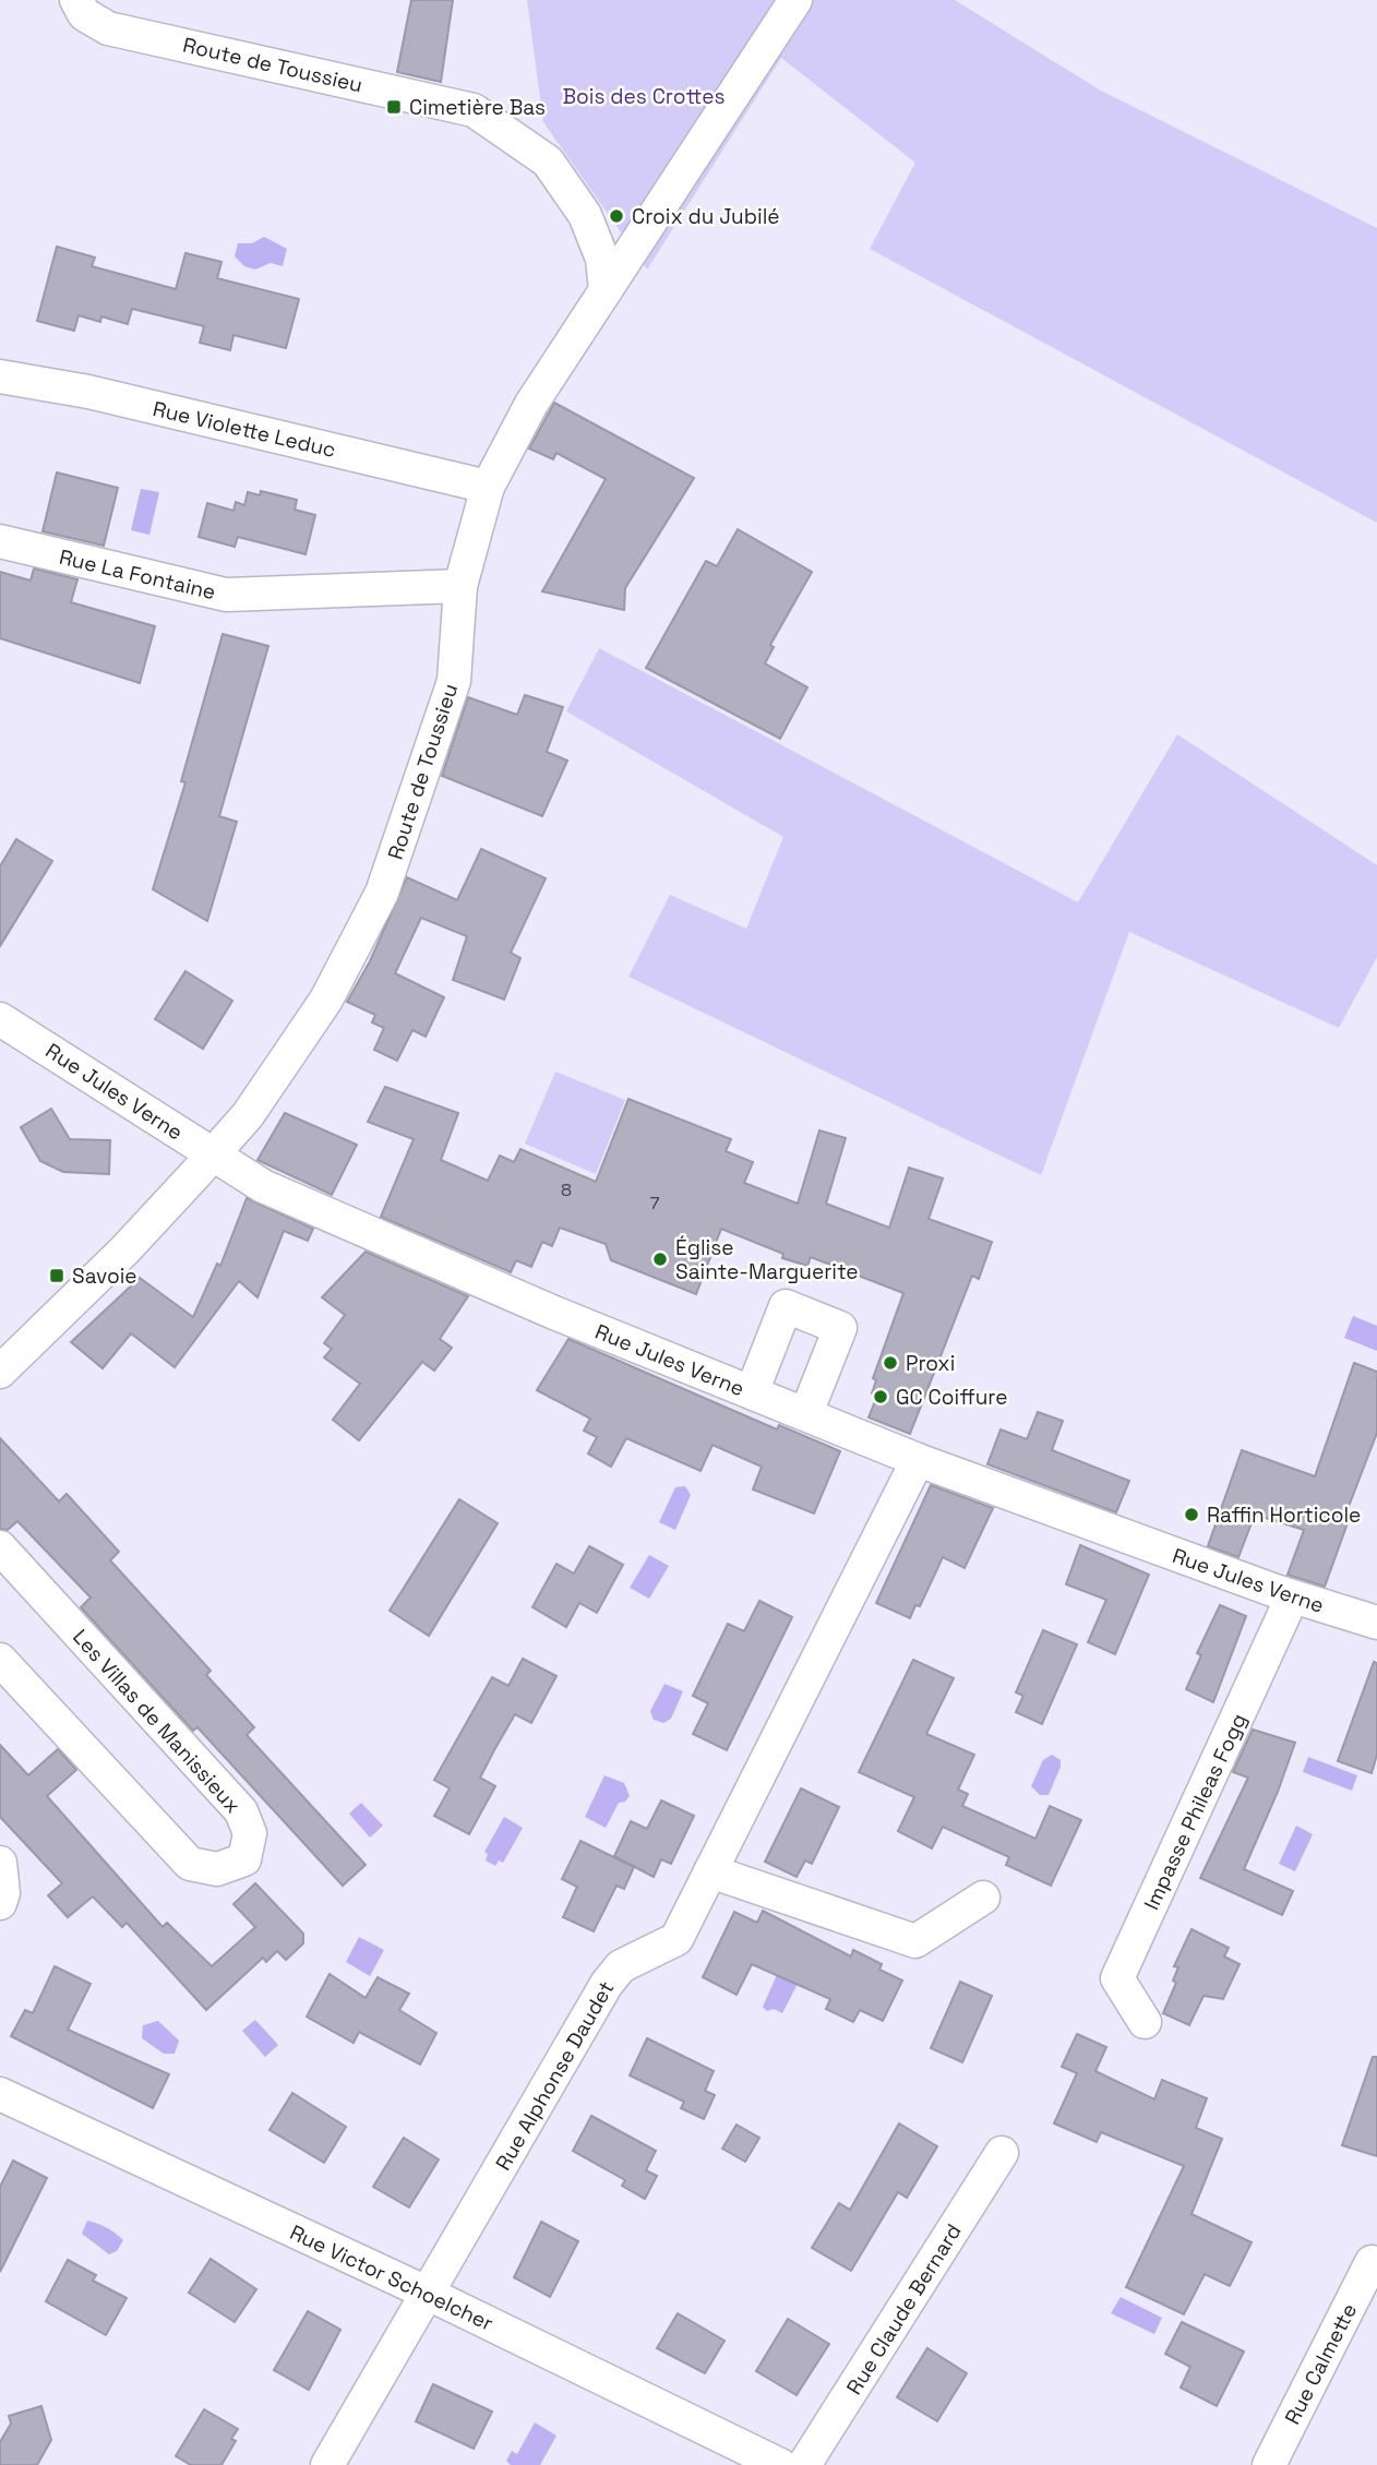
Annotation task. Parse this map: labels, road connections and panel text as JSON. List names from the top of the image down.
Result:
{
  "streets": {
    "street": [
      "Route de Toussieu",
      "Rue Violette Leduc",
      "Rue La Fontaine",
      "Rue Jules Verne",
      "Les Villas de Manissieux",
      "Impasse Phileas Fogg",
      "Rue Alphonse Daudet",
      "Rue Victor Schoelcher",
      "Rue Claude Bernard",
      "Rue Calmette"
    ]
  },
  "crossings": [
    ["Route de Toussieu", "Rue Violette Leduc"],
    ["Route de Toussieu", "Rue La Fontaine"],
    ["Route de Toussieu", "Rue Jules Verne"],
    ["Rue Jules Verne", "Impasse Phileas Fogg"],
    ["Rue Jules Verne", "Rue Alphonse Daudet"],
    ["Rue Alphonse Daudet", "Rue Victor Schoelcher"]
  ],
  "parks": ["Bois des Crottes"],
  "places": {
    "transit": ["Cimetière Bas", "Savoie"],
    "other": [
      "Croix du Jubilé",
      "Église Sainte-Marguerite",
      "Proxi",
      "GC Coiffure",
      "Raffin Horticole"
    ]
  },
  "house_numbers": ["8", "7"]
}
